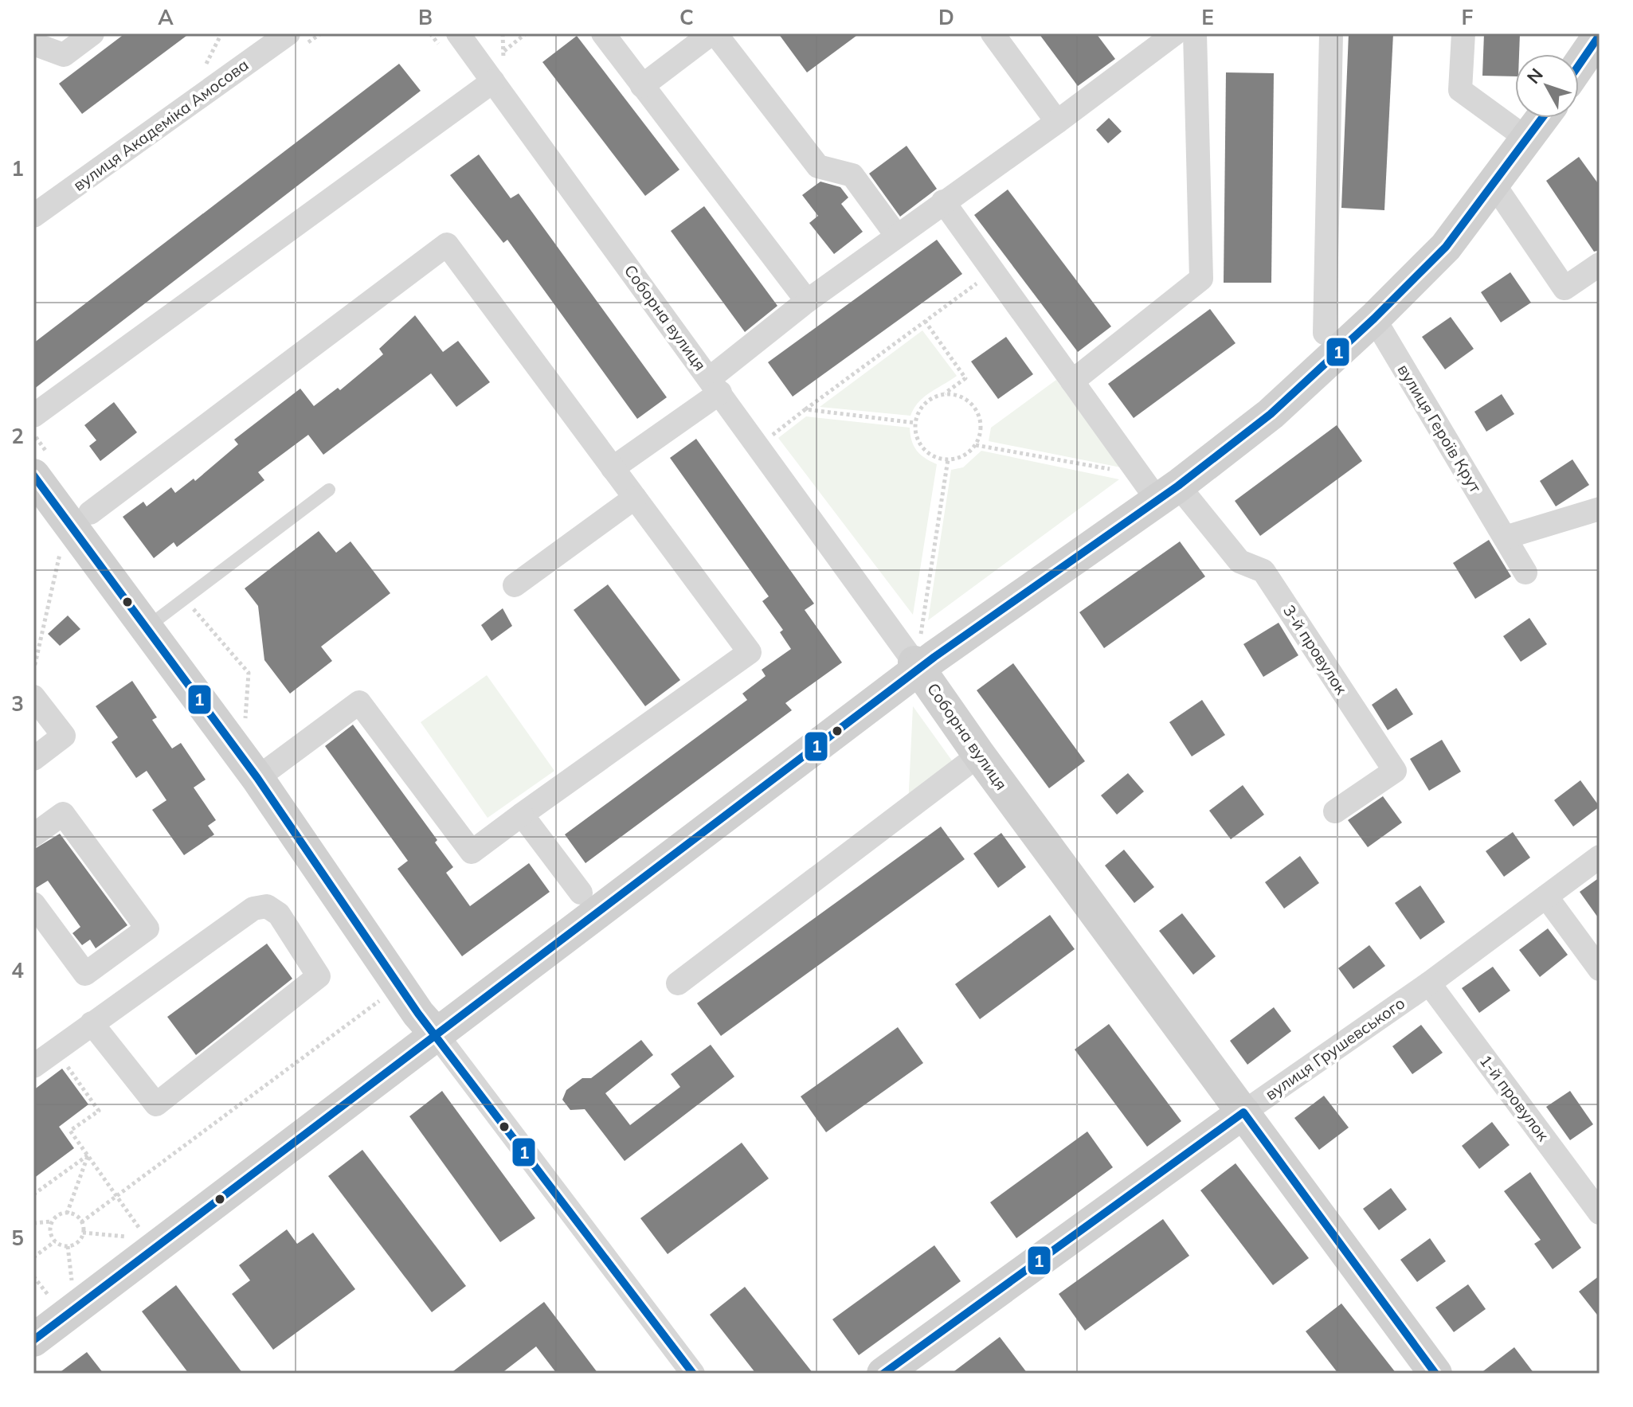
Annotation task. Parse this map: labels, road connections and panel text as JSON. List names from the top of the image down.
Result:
{
  "streets": {
    "street": [
      "вулиця Академіка Амосова",
      "Соборна вулиця",
      "вулиця Героїв Крут",
      "3-й провулок",
      "вулиця Грушевського",
      "1-й провулок"
    ]
  },
  "crossings": [
    ["Соборна вулиця", "вулиця Грушевського"],
    ["вулиця Грушевського", "1-й провулок"]
  ],
  "lines": ["transit line 1"],
  "north": "top left",
  "grid": {
    "columns": [
      "A",
      "B",
      "C",
      "D",
      "E",
      "F"
    ],
    "rows": [
      "1",
      "2",
      "3",
      "4",
      "5"
    ]
  }
}
